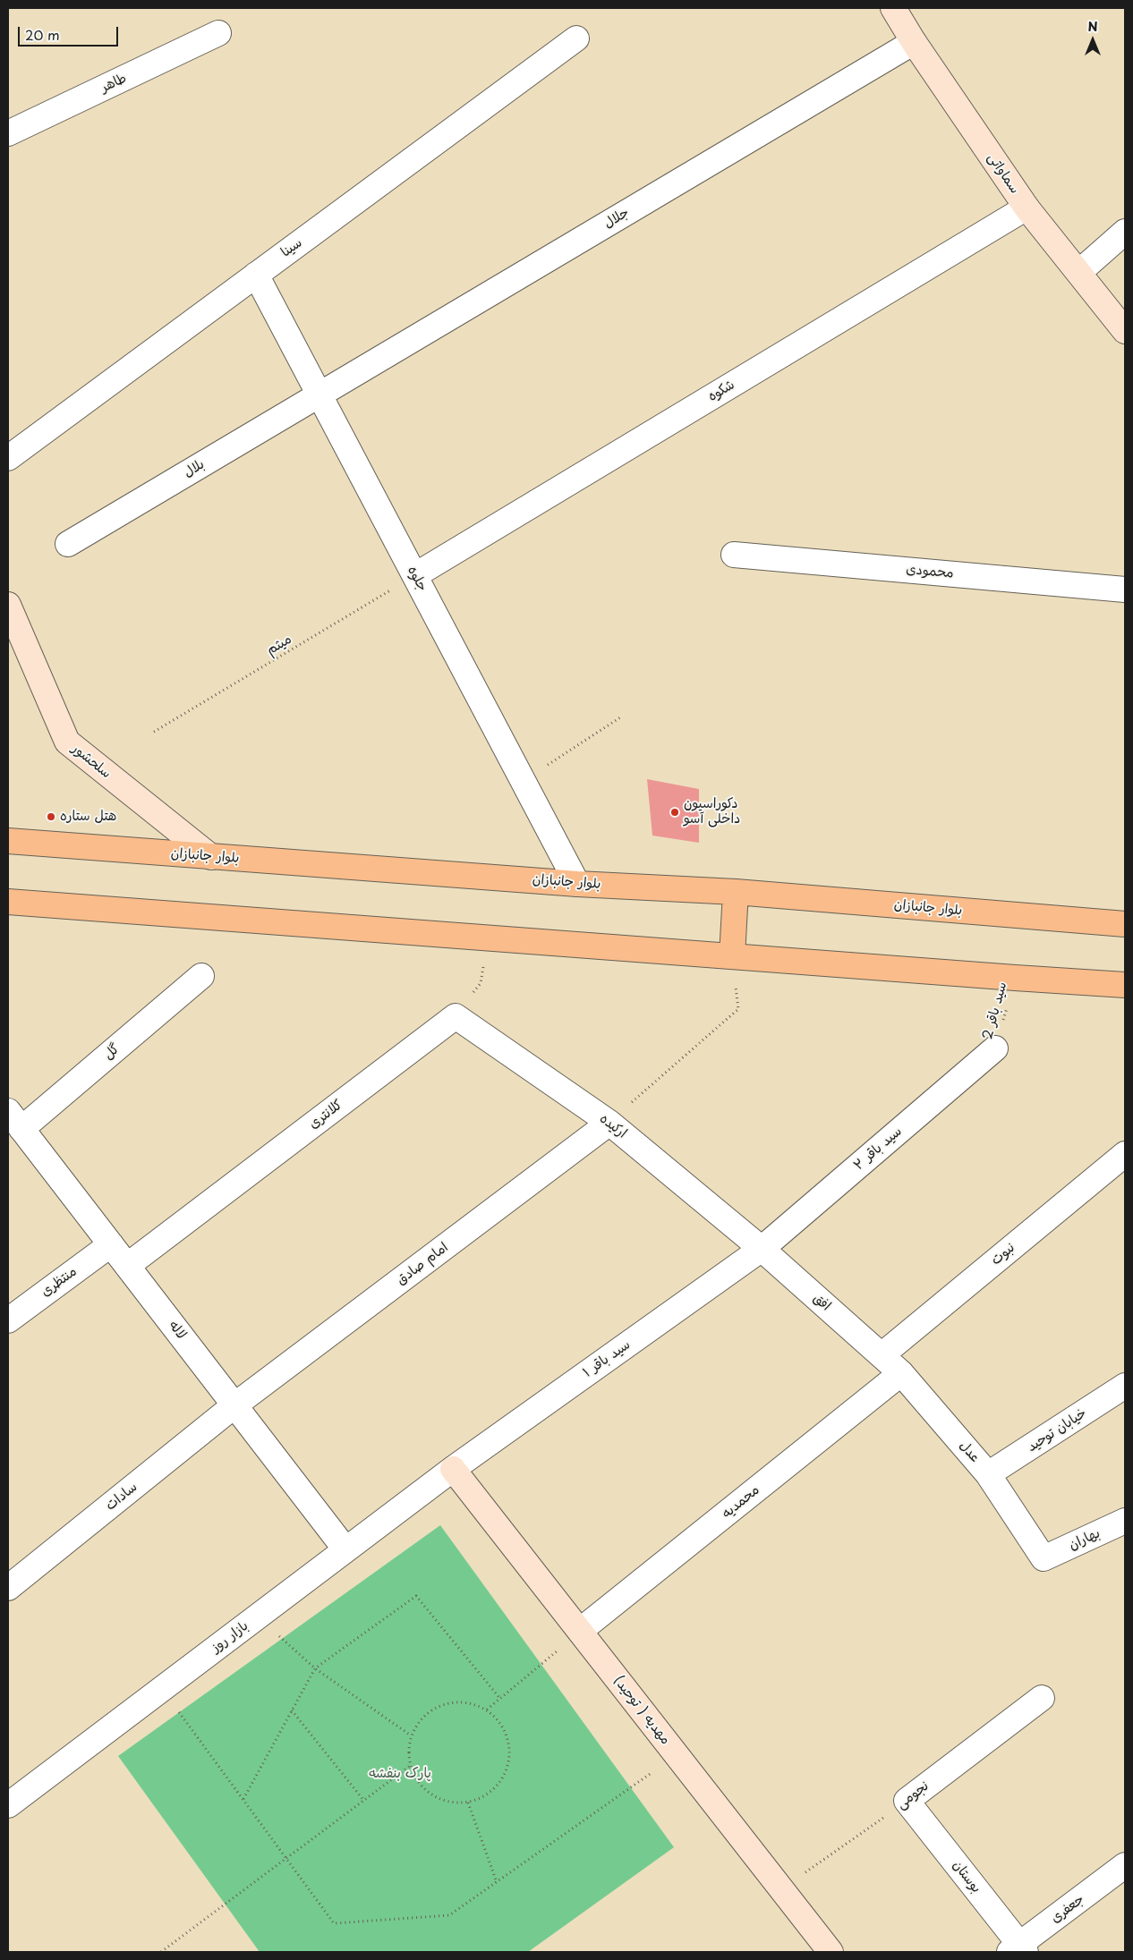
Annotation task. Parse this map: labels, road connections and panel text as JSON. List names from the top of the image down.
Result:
{
  "streets": {
    "main road": ["بلوار جانبازان"],
    "street": [
      "طاهر",
      "سماواتی",
      "جلال",
      "سینا",
      "شکوه",
      "بلال",
      "محمودی",
      "جلوه",
      "سلحشور",
      "گل",
      "کلانتری",
      "ارکیده",
      "سید باقر ۲",
      "نبوت",
      "امام صادق",
      "منتظری",
      "افق",
      "لاله",
      "سید باقر ۱",
      "خیابان توحید",
      "عدل",
      "سادات",
      "محمدیه",
      "بهاران",
      "بازار روز",
      "مهدیه ( توحید)",
      "نجومی",
      "بوستان",
      "جعفری"
    ],
    "path": ["میثم", "سید باقر 2"]
  },
  "crossings": [
    ["سماواتی", "جلال"],
    ["سماواتی", "شکوه"],
    ["جلال", "بلال"],
    ["جلال", "جلوه"],
    ["سینا", "جلوه"],
    ["شکوه", "جلوه"],
    ["شکوه", "میثم"],
    ["بلال", "جلوه"],
    ["جلوه", "میثم"],
    ["جلوه", "بلوار جانبازان"],
    ["سلحشور", "بلوار جانبازان"],
    ["سید باقر 2", "سید باقر ۲"],
    ["گل", "لاله"],
    ["کلانتری", "ارکیده"],
    ["کلانتری", "لاله"],
    ["ارکیده", "سید باقر ۲"],
    ["ارکیده", "امام صادق"],
    ["ارکیده", "افق"],
    ["ارکیده", "سید باقر ۱"],
    ["سید باقر ۲", "افق"],
    ["سید باقر ۲", "سید باقر ۱"],
    ["نبوت", "افق"],
    ["نبوت", "عدل"],
    ["امام صادق", "لاله"],
    ["امام صادق", "سادات"],
    ["منتظری", "لاله"],
    ["افق", "سید باقر ۱"],
    ["افق", "عدل"],
    ["لاله", "سادات"],
    ["لاله", "بازار روز"],
    ["سید باقر ۱", "بازار روز"],
    ["سید باقر ۱", "مهدیه ( توحید)"],
    ["خیابان توحید", "عدل"],
    ["عدل", "محمدیه"],
    ["عدل", "بهاران"],
    ["محمدیه", "مهدیه ( توحید)"],
    ["بازار روز", "مهدیه ( توحید)"],
    ["مهدیه ( توحید)", "نجومی"],
    ["نجومی", "بوستان"],
    ["بوستان", "جعفری"]
  ],
  "parks": ["پارک بنفشه"],
  "places": ["دکوراسیون داخلی آسو", "هتل ستاره"],
  "scale_bar": "20 m",
  "north": "top"
}
